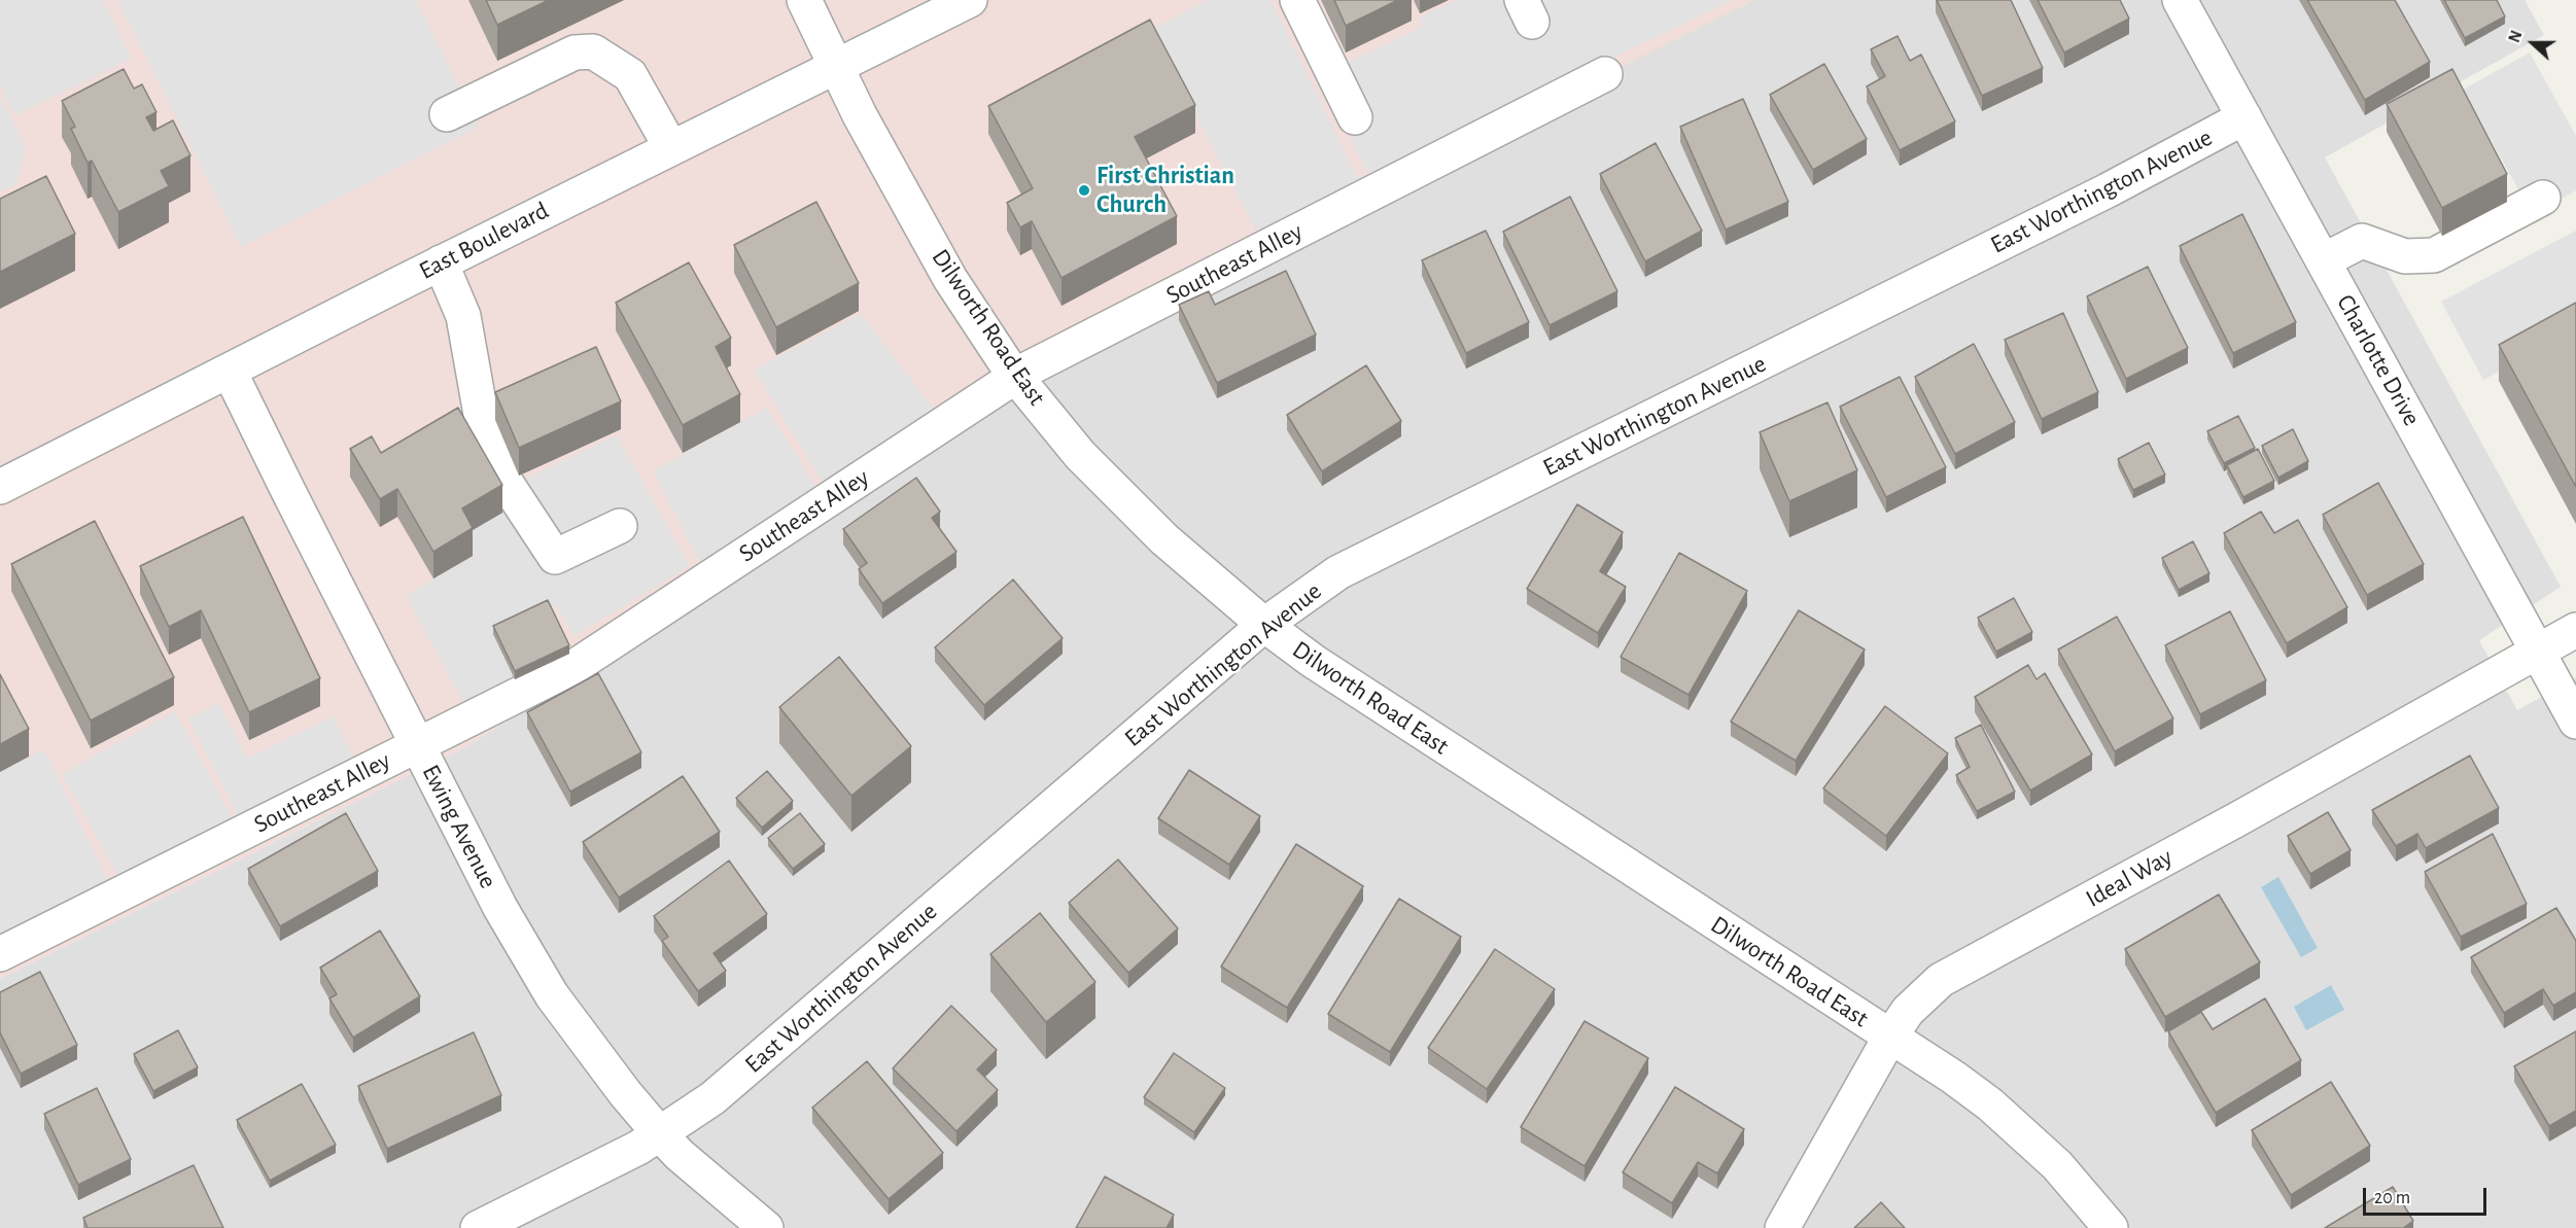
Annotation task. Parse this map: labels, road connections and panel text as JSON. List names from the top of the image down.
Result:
{
  "streets": {
    "street": [
      "East Worthington Avenue",
      "East Boulevard",
      "Southeast Alley",
      "Dilworth Road East",
      "Charlotte Drive",
      "Ewing Avenue",
      "Ideal Way"
    ]
  },
  "crossings": [
    ["East Worthington Avenue", "Dilworth Road East"],
    ["East Worthington Avenue", "Charlotte Drive"],
    ["East Worthington Avenue", "Ewing Avenue"],
    ["East Boulevard", "Dilworth Road East"],
    ["East Boulevard", "Ewing Avenue"],
    ["Southeast Alley", "Dilworth Road East"],
    ["Southeast Alley", "Ewing Avenue"],
    ["Dilworth Road East", "Ideal Way"],
    ["Charlotte Drive", "Ideal Way"]
  ],
  "places": ["First Christian Church"],
  "scale_bar": "20 m",
  "north": "left"
}
